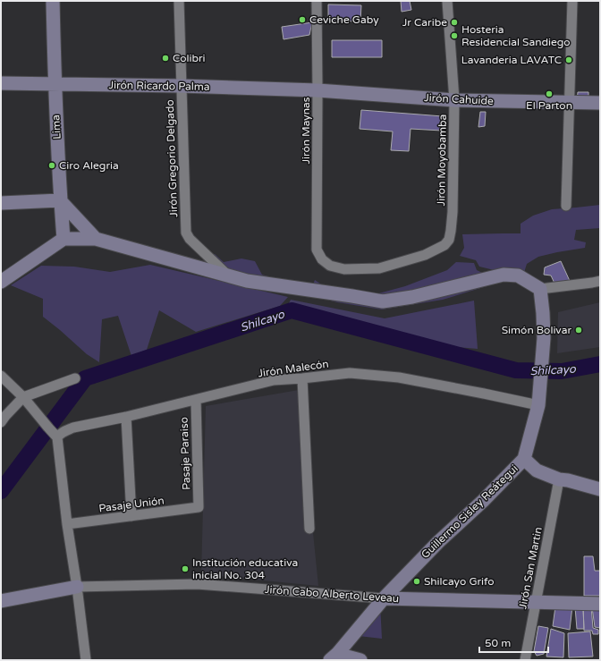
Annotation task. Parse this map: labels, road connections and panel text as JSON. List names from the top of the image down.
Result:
{
  "streets": {
    "street": [
      "Jirón Ricardo Palma",
      "Jirón Cahuide",
      "Lima",
      "Jirón Maynas",
      "Jirón Gregorio Delgado",
      "Jirón Moyobamba",
      "Jirón Malecón",
      "Pasaje Paraiso",
      "Pasaje Unión",
      "Guillermo Sisley Reátegui",
      "Jirón San Martin",
      "Jirón Cabo Alberto Leveau"
    ]
  },
  "crossings": [
    ["Jirón Ricardo Palma", "Jirón Cahuide"],
    ["Jirón Ricardo Palma", "Lima"],
    ["Jirón Ricardo Palma", "Jirón Maynas"],
    ["Jirón Ricardo Palma", "Jirón Gregorio Delgado"],
    ["Jirón Cahuide", "Jirón Maynas"],
    ["Jirón Cahuide", "Jirón Moyobamba"],
    ["Jirón Maynas", "Jirón Moyobamba"],
    ["Jirón Malecón", "Pasaje Paraiso"],
    ["Jirón Malecón", "Guillermo Sisley Reátegui"],
    ["Pasaje Paraiso", "Pasaje Unión"],
    ["Guillermo Sisley Reátegui", "Jirón Cabo Alberto Leveau"],
    ["Jirón San Martin", "Jirón Cabo Alberto Leveau"]
  ],
  "water": ["Shilcayo"],
  "places": [
    "Ceviche Gaby",
    "Jr Caribe",
    "Hosteria Residencial Sandiego",
    "Colibri",
    "Lavanderia LAVATC",
    "El Parton",
    "Ciro Alegria",
    "Simón Bolivar",
    "Institución educativa inicial No. 304",
    "Shilcayo Grifo"
  ],
  "scale_bar": "50 m"
}
